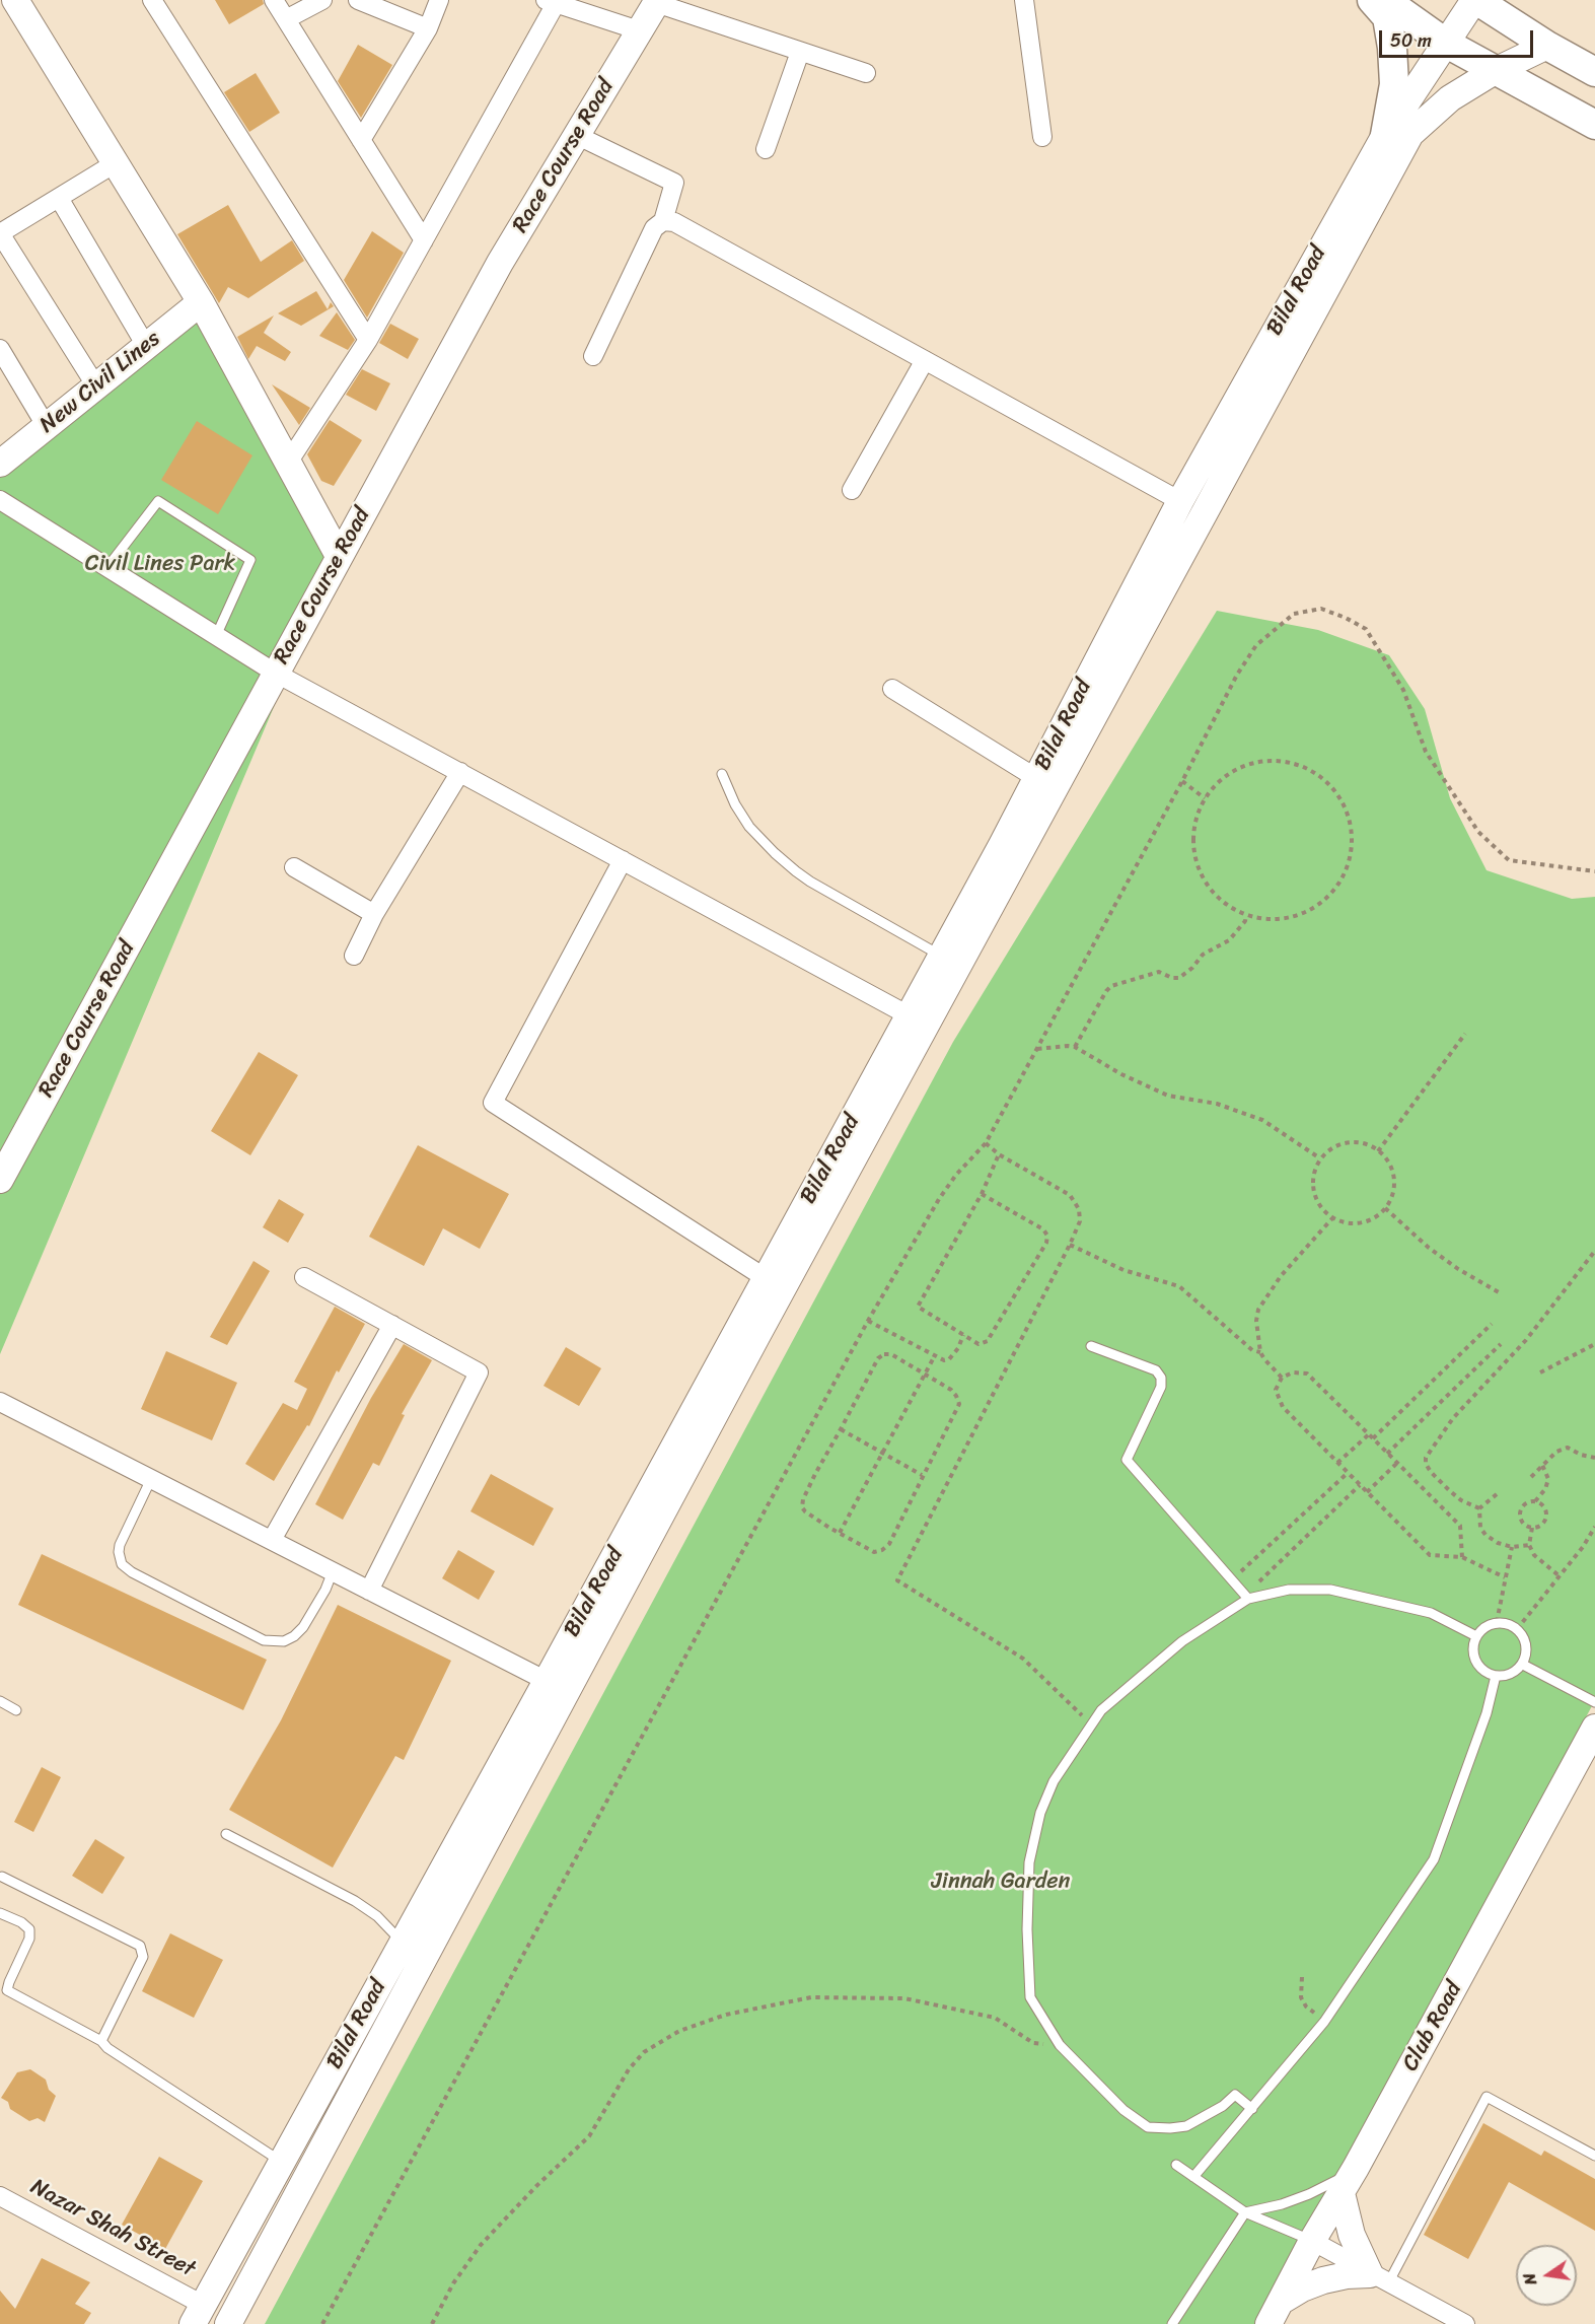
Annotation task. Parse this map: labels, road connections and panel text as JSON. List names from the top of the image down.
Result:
{
  "streets": {
    "main road": [
      "Race Course Road",
      "Bilal Road",
      "New Civil Lines",
      "Club Road"
    ],
    "street": ["Nazar Shah Street"]
  },
  "crossings": [
    ["Bilal Road", "Nazar Shah Street"]
  ],
  "parks": ["Civil Lines Park", "Jinnah Garden"],
  "scale_bar": "50 m",
  "north": "left"
}
